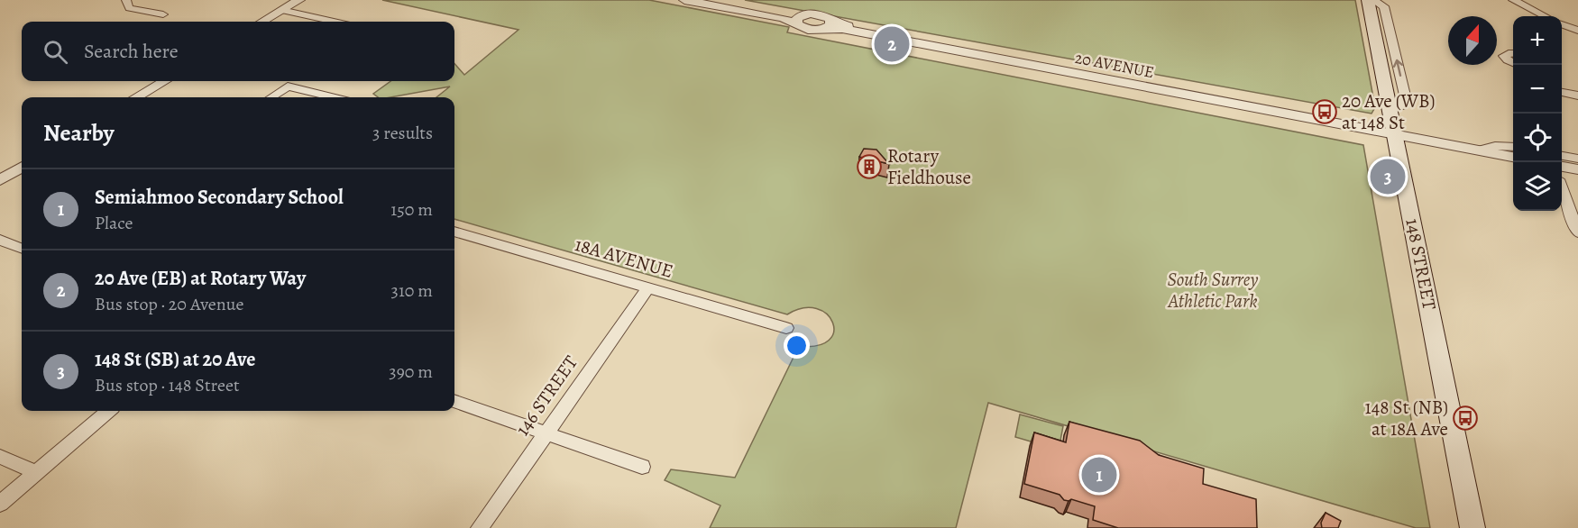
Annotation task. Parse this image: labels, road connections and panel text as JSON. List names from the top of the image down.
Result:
{
  "streets": {
    "main road": ["148 STREET"],
    "street": ["20 AVENUE", "18A AVENUE", "146 STREET"]
  },
  "crossings": [
    ["20 AVENUE", "148 STREET"],
    ["18A AVENUE", "146 STREET"]
  ],
  "parks": ["South Surrey Athletic Park"],
  "places": {
    "bus stop": ["20 Ave (WB) at 148 St", "148 St (NB) at 18A Ave"],
    "building": ["Rotary Fieldhouse"]
  },
  "north": "top",
  "page": {
    "map_buttons": ["+", "−"],
    "search": "Search here",
    "pins": ["2", "3", "1"],
    "heading": ["Nearby", "3 results"],
    "list": [
      {
        "mark": "1",
        "name": "Semiahmoo Secondary School",
        "note": "Place",
        "value": "150 m"
      },
      {
        "mark": "2",
        "name": "20 Ave (EB) at Rotary Way",
        "note": "Bus stop · 20 Avenue",
        "value": "310 m"
      },
      {
        "mark": "3",
        "name": "148 St (SB) at 20 Ave",
        "note": "Bus stop · 148 Street",
        "value": "390 m"
      }
    ]
  }
}
